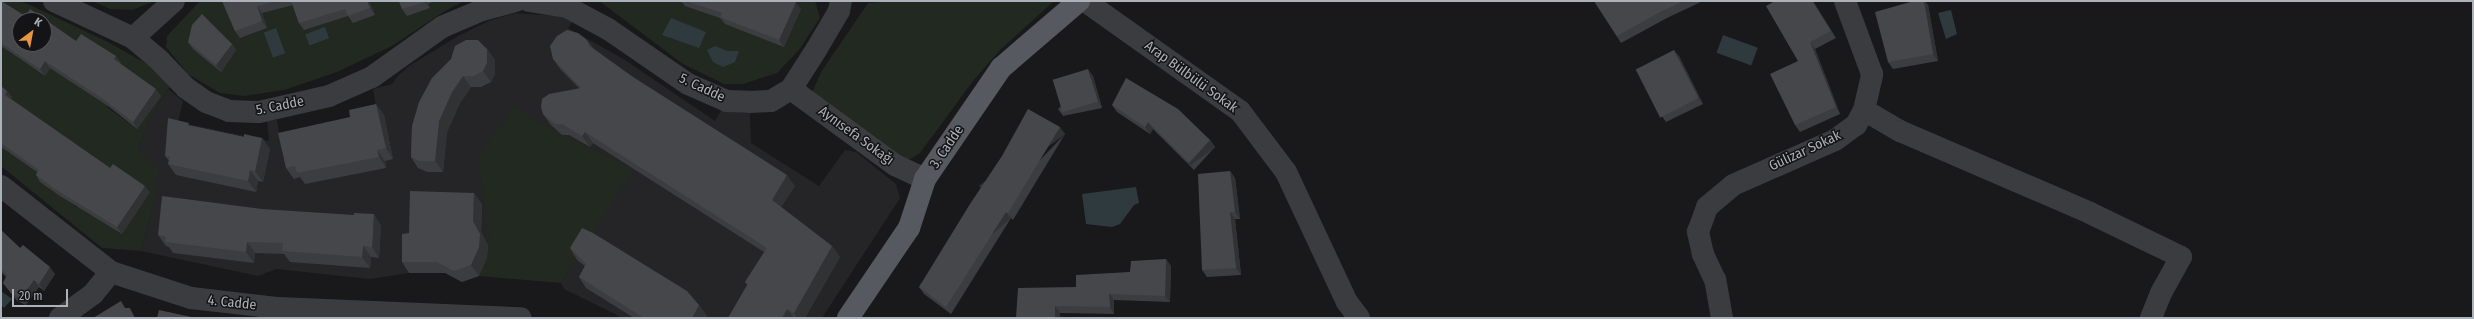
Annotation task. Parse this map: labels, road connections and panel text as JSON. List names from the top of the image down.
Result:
{
  "streets": {
    "main road": ["3. Cadde"],
    "street": [
      "Arap Bülbülü Sokak",
      "5. Cadde",
      "Aynısefa Sokağı",
      "Gülizar Sokak",
      "4. Cadde"
    ]
  },
  "crossings": [
    ["5. Cadde", "Aynısefa Sokağı"],
    ["Aynısefa Sokağı", "3. Cadde"]
  ],
  "scale_bar": "20 m",
  "north": "top right"
}
